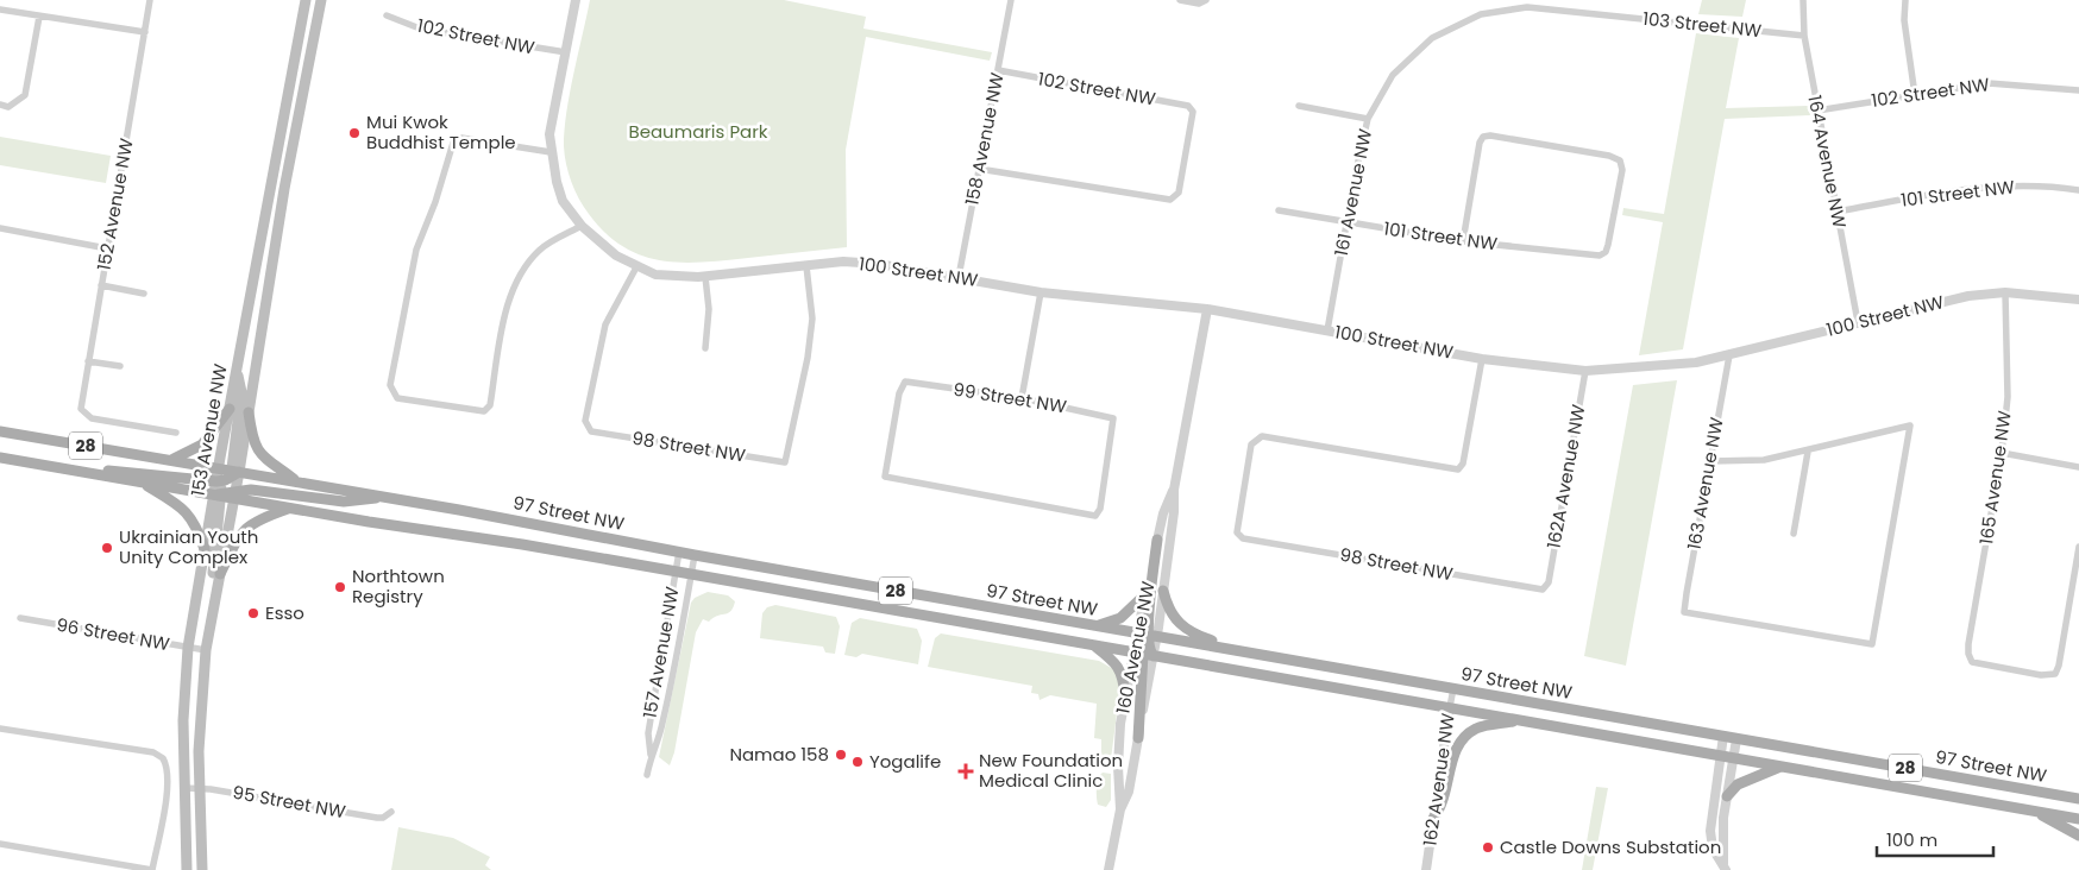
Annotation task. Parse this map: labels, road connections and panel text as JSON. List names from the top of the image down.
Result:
{
  "streets": {
    "main road": ["153 Avenue NW", "28", "97 Street NW"],
    "street": [
      "103 Street NW",
      "102 Street NW",
      "158 Avenue NW",
      "164 Avenue NW",
      "161 Avenue NW",
      "101 Street NW",
      "152 Avenue NW",
      "100 Street NW",
      "99 Street NW",
      "98 Street NW",
      "162A Avenue NW",
      "165 Avenue NW",
      "163 Avenue NW",
      "96 Street NW",
      "160 Avenue NW",
      "157 Avenue NW",
      "162 Avenue NW",
      "95 Street NW"
    ]
  },
  "crossings": [
    ["103 Street NW", "164 Avenue NW"],
    ["103 Street NW", "161 Avenue NW"],
    ["102 Street NW", "158 Avenue NW"],
    ["102 Street NW", "164 Avenue NW"],
    ["102 Street NW", "100 Street NW"],
    ["158 Avenue NW", "100 Street NW"],
    ["164 Avenue NW", "101 Street NW"],
    ["164 Avenue NW", "100 Street NW"],
    ["161 Avenue NW", "101 Street NW"],
    ["161 Avenue NW", "100 Street NW"],
    ["100 Street NW", "98 Street NW"],
    ["100 Street NW", "162A Avenue NW"],
    ["100 Street NW", "165 Avenue NW"],
    ["100 Street NW", "163 Avenue NW"],
    ["100 Street NW", "160 Avenue NW"],
    ["153 Avenue NW", "97 Street NW"],
    ["153 Avenue NW", "96 Street NW"],
    ["153 Avenue NW", "95 Street NW"],
    ["98 Street NW", "162A Avenue NW"],
    ["97 Street NW", "160 Avenue NW"],
    ["97 Street NW", "157 Avenue NW"],
    ["97 Street NW", "162 Avenue NW"]
  ],
  "parks": ["Beaumaris Park"],
  "places": {
    "other": [
      "Mui Kwok Buddhist Temple",
      "Ukrainian Youth Unity Complex",
      "Northtown Registry",
      "Esso",
      "Namao 158",
      "Yogalife",
      "Castle Downs Substation"
    ],
    "health": ["New Foundation Medical Clinic"]
  },
  "scale_bar": "100 m"
}
